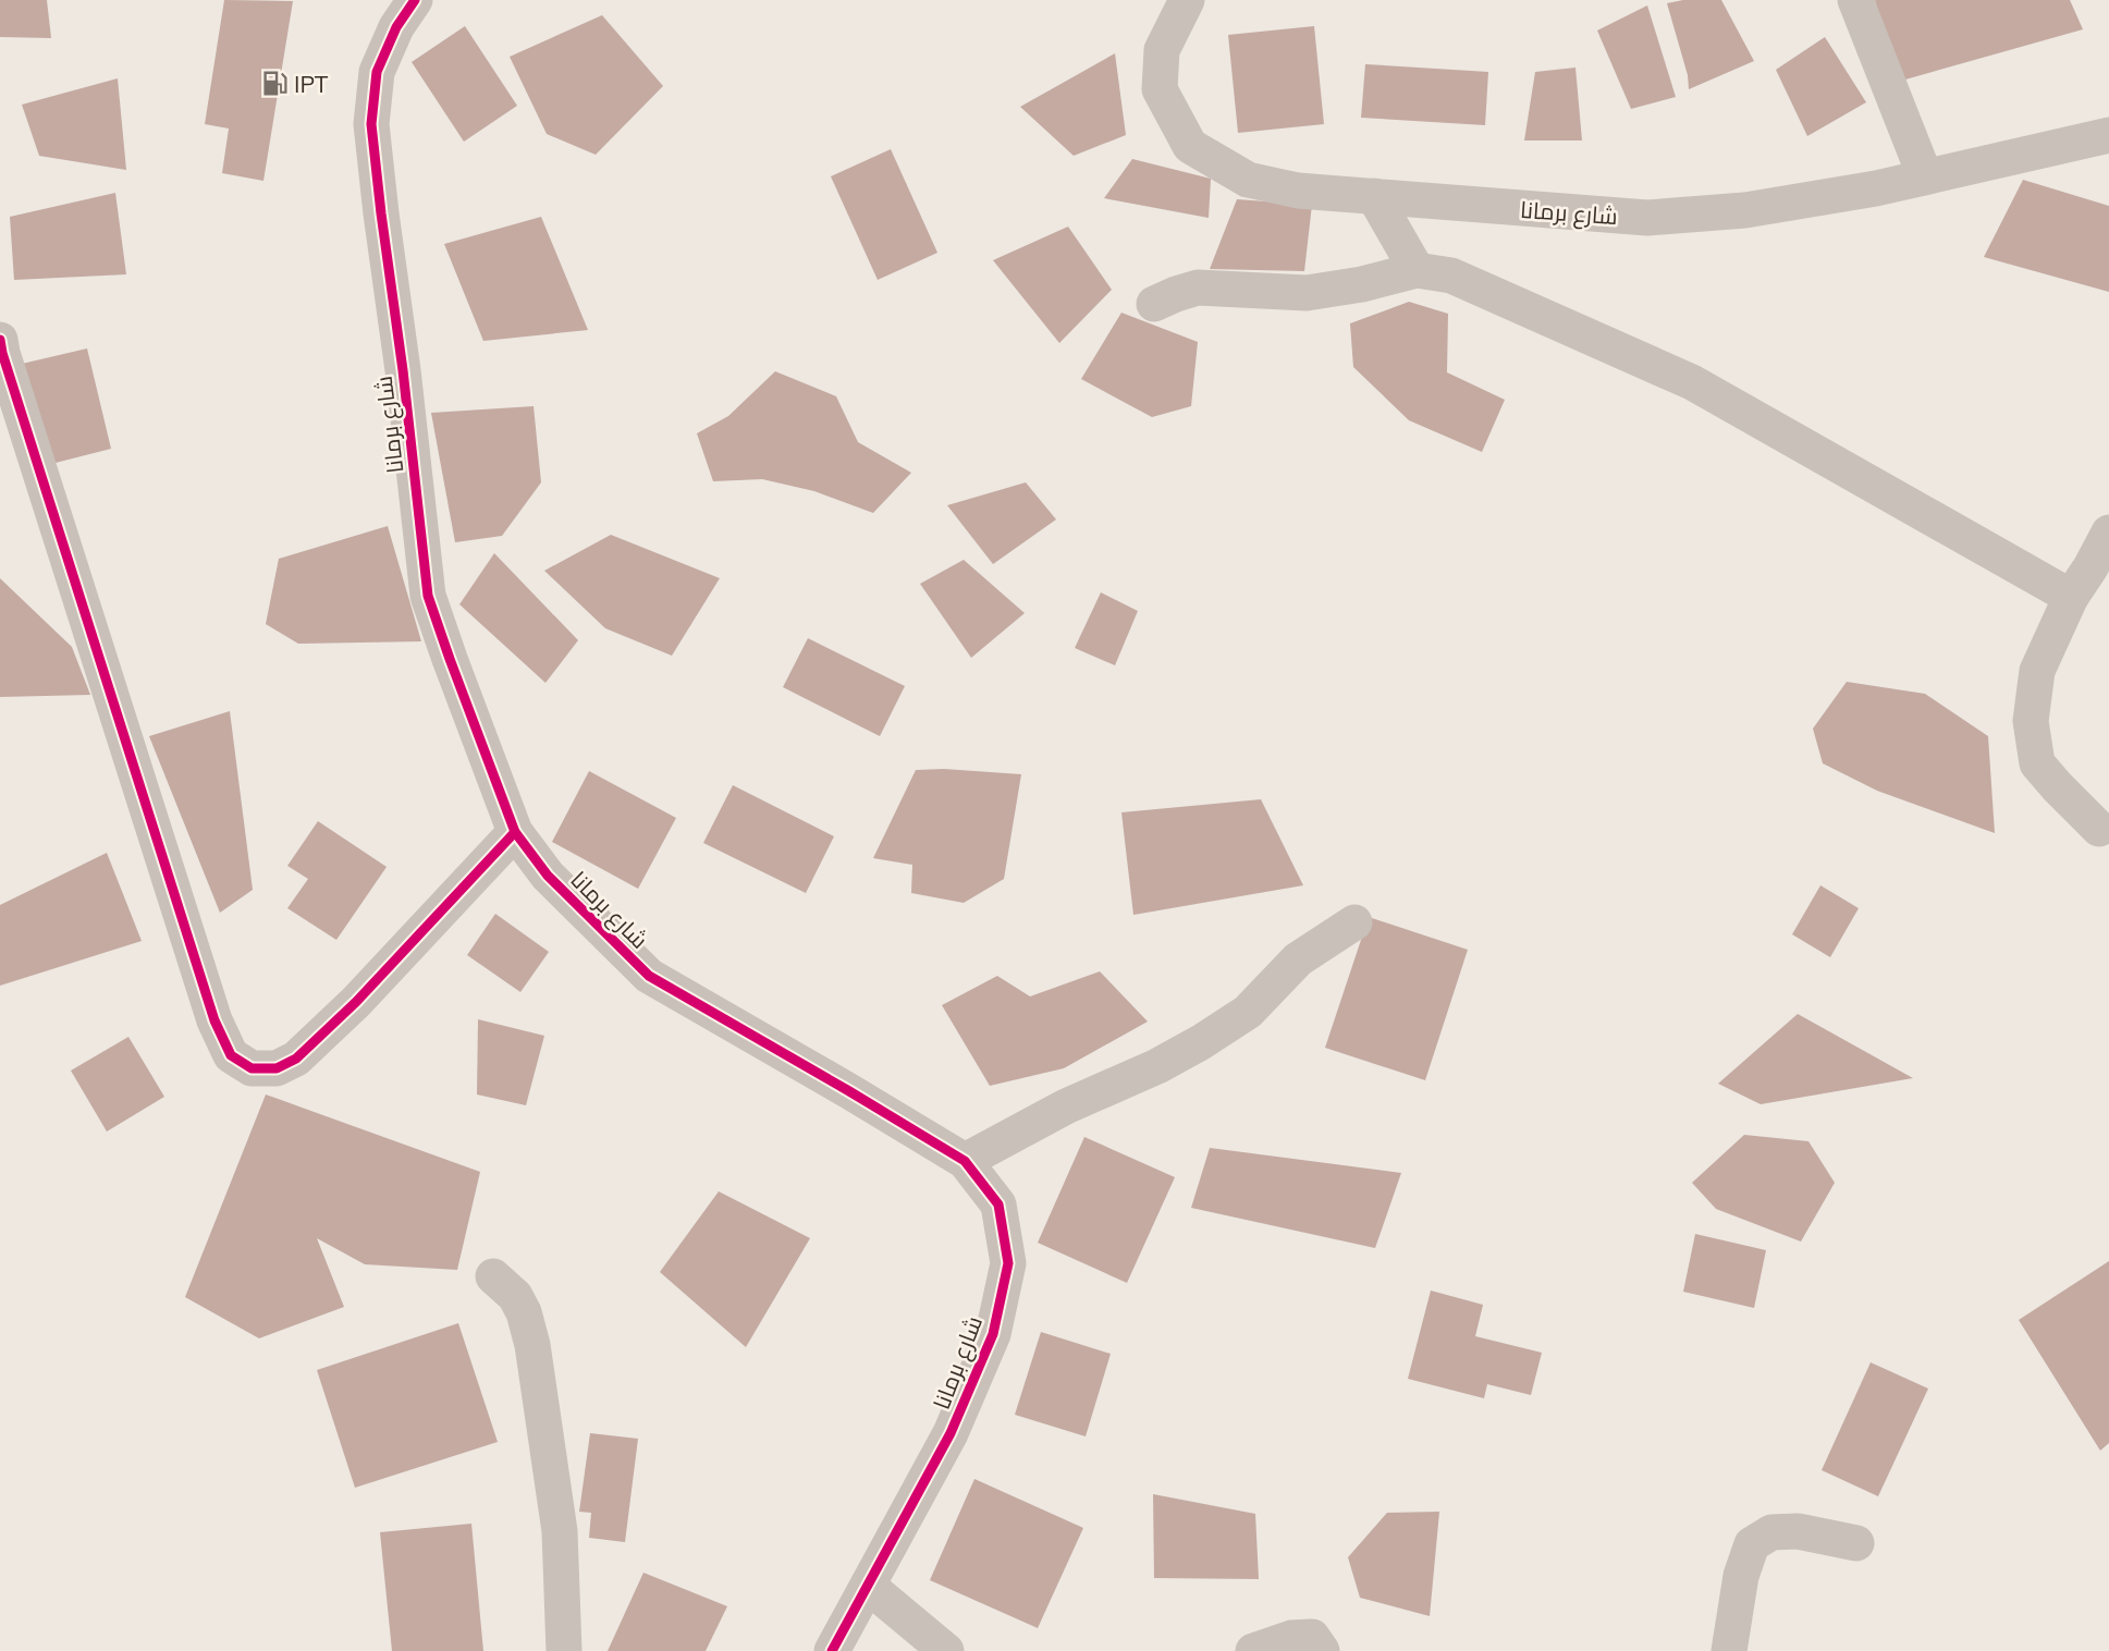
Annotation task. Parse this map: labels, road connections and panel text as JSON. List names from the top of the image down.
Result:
{
  "streets": {
    "street": ["شارع برمانا"]
  },
  "places": {
    "fuel station": ["IPT"]
  }
}
